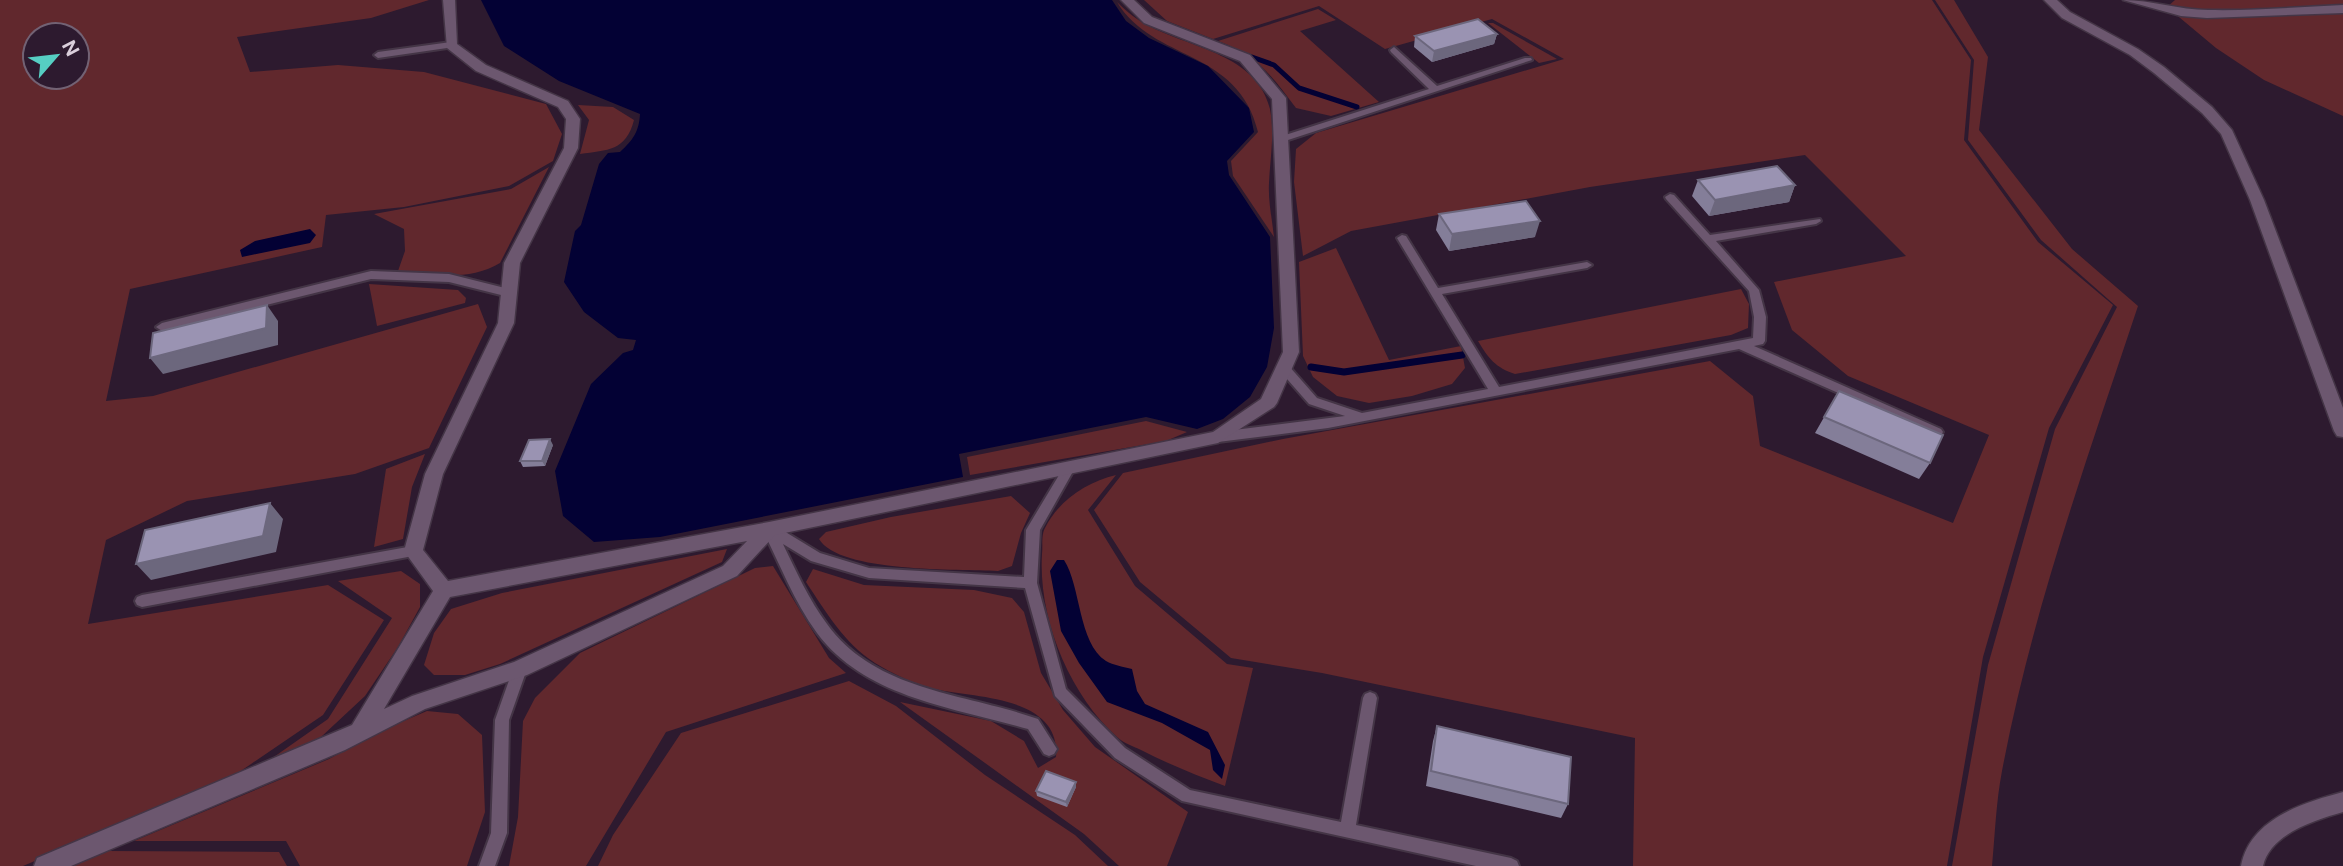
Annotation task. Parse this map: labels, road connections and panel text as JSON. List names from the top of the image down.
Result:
{
  "north": "top right"
}
